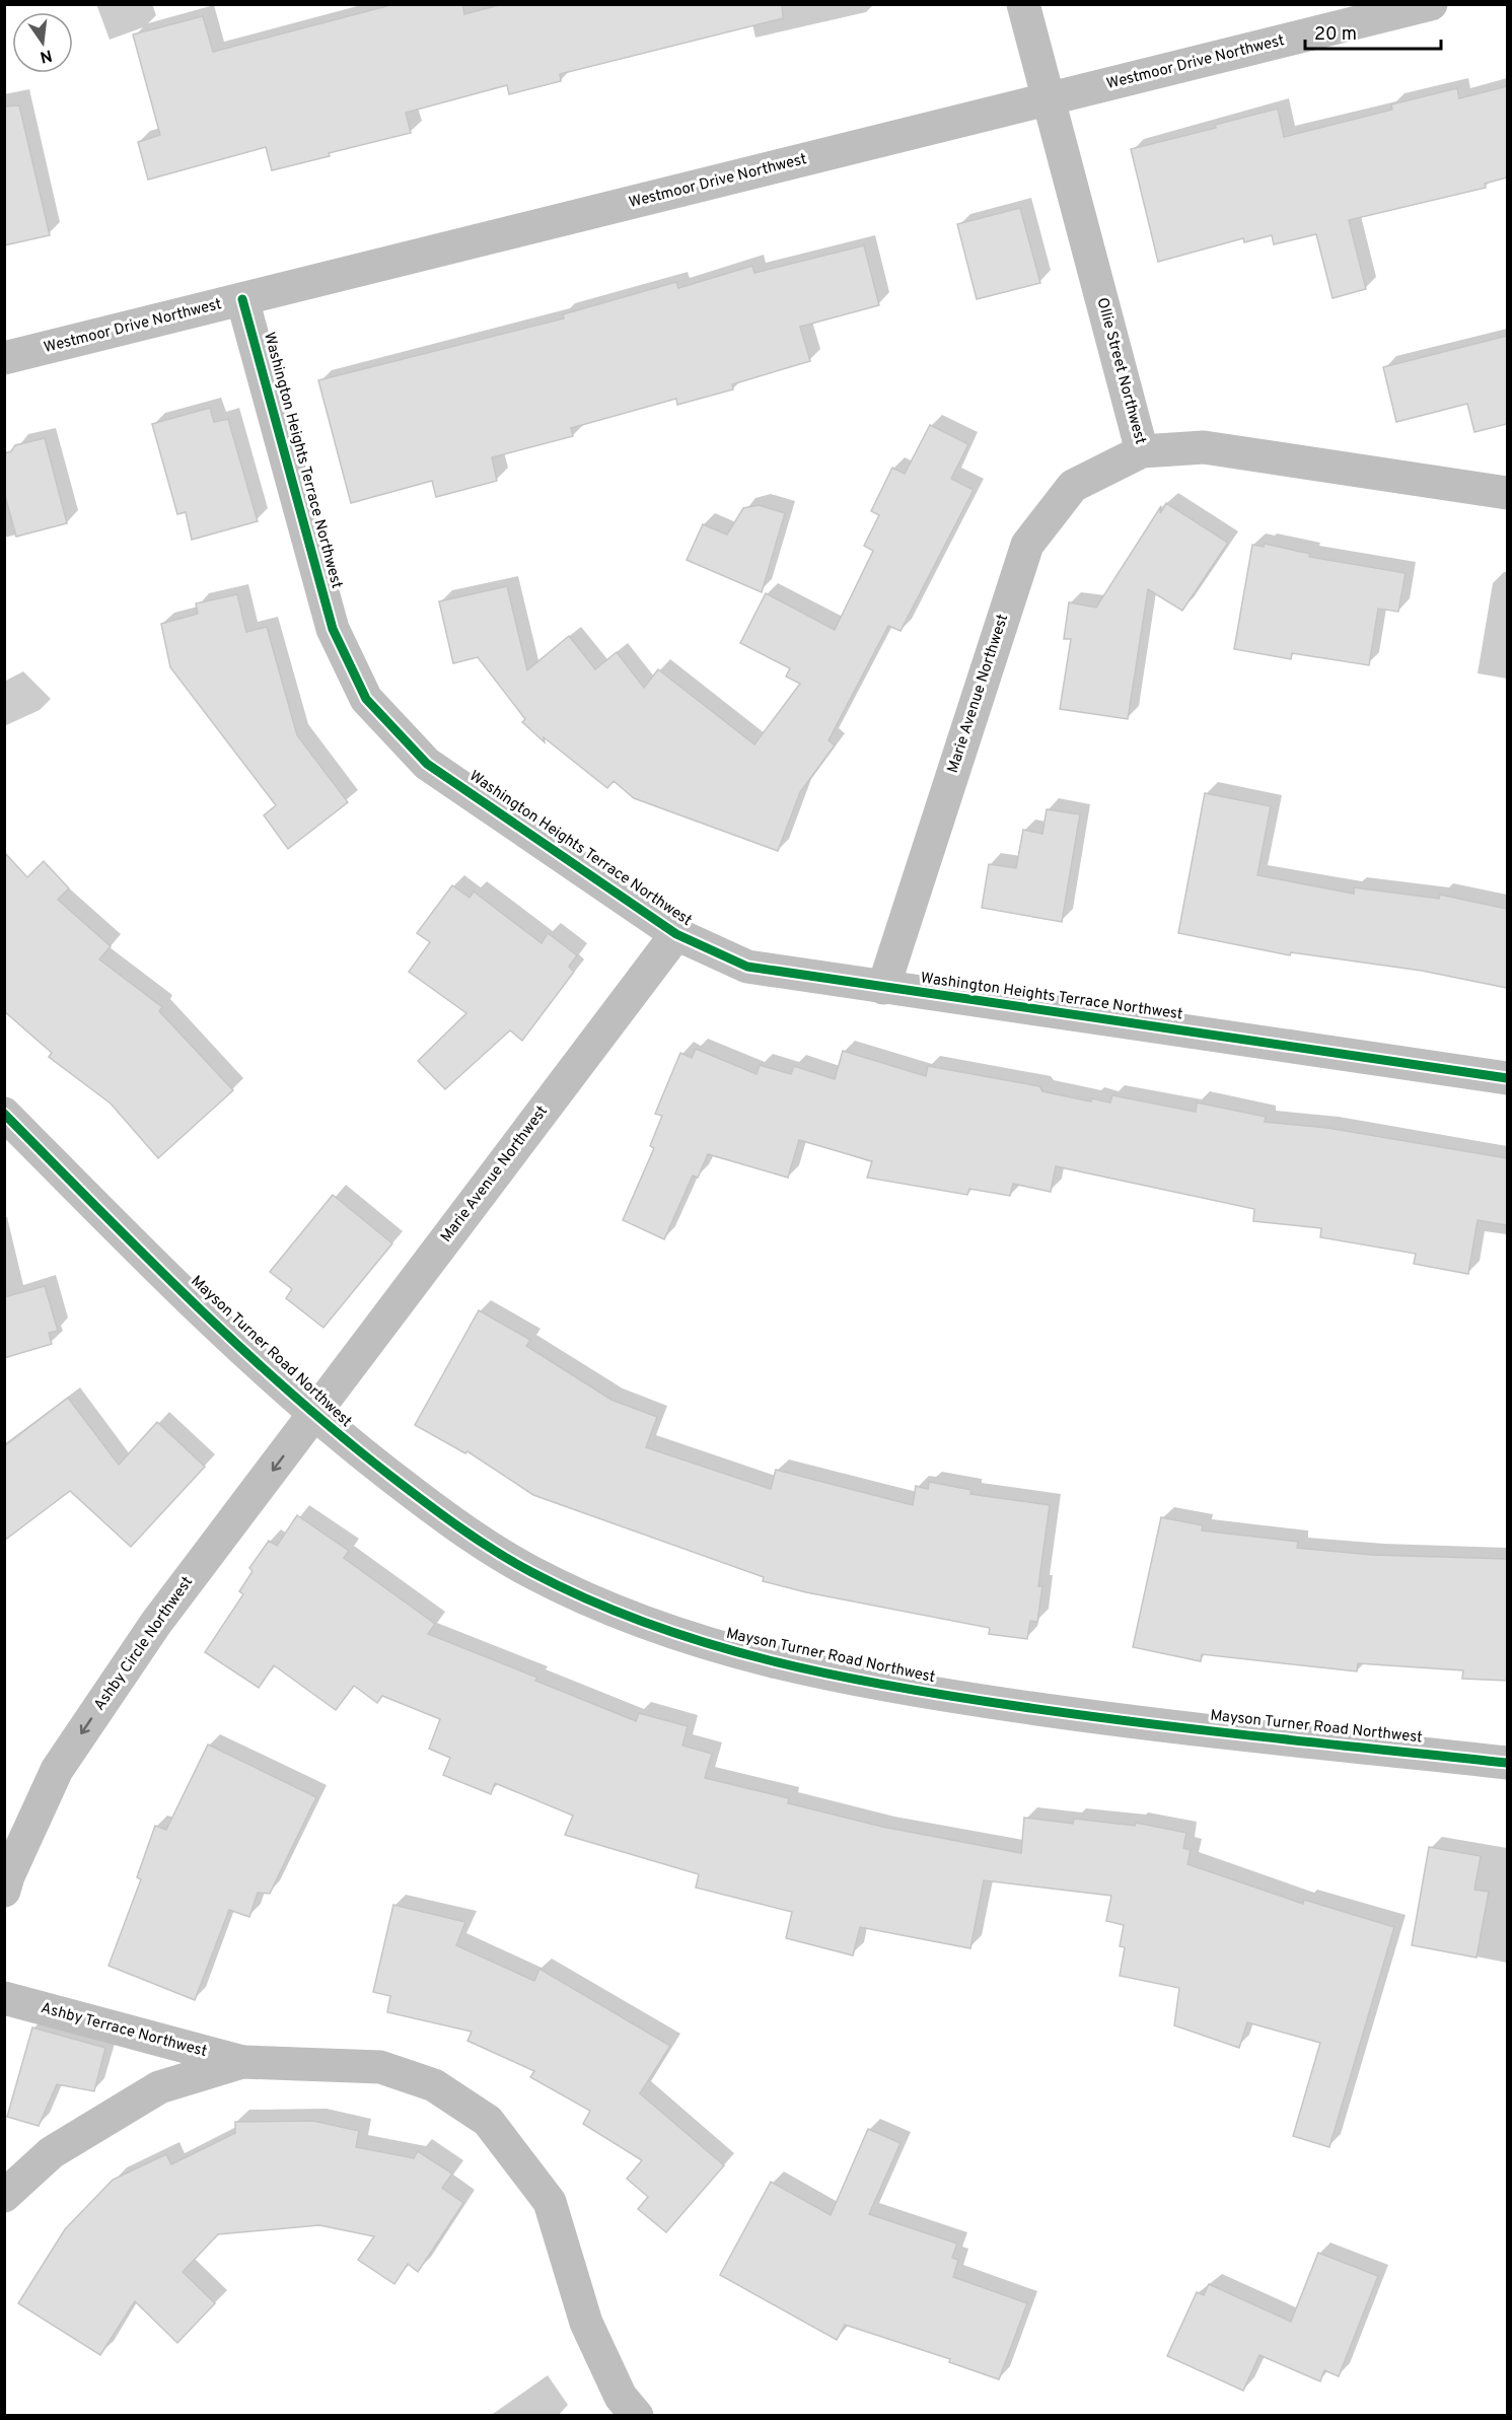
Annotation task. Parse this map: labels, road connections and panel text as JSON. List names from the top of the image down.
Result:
{
  "streets": {
    "street": [
      "Westmoor Drive Northwest",
      "Ollie Street Northwest",
      "Washington Heights Terrace Northwest",
      "Marie Avenue Northwest",
      "Mayson Turner Road Northwest",
      "Ashby Circle Northwest",
      "Ashby Terrace Northwest"
    ]
  },
  "crossings": [
    ["Westmoor Drive Northwest", "Ollie Street Northwest"],
    ["Westmoor Drive Northwest", "Washington Heights Terrace Northwest"],
    ["Ollie Street Northwest", "Marie Avenue Northwest"],
    ["Washington Heights Terrace Northwest", "Marie Avenue Northwest"],
    ["Marie Avenue Northwest", "Mayson Turner Road Northwest"],
    ["Marie Avenue Northwest", "Ashby Circle Northwest"],
    ["Mayson Turner Road Northwest", "Ashby Circle Northwest"]
  ],
  "one_way": ["Ashby Circle Northwest"],
  "scale_bar": "20 m",
  "north": "bottom"
}
